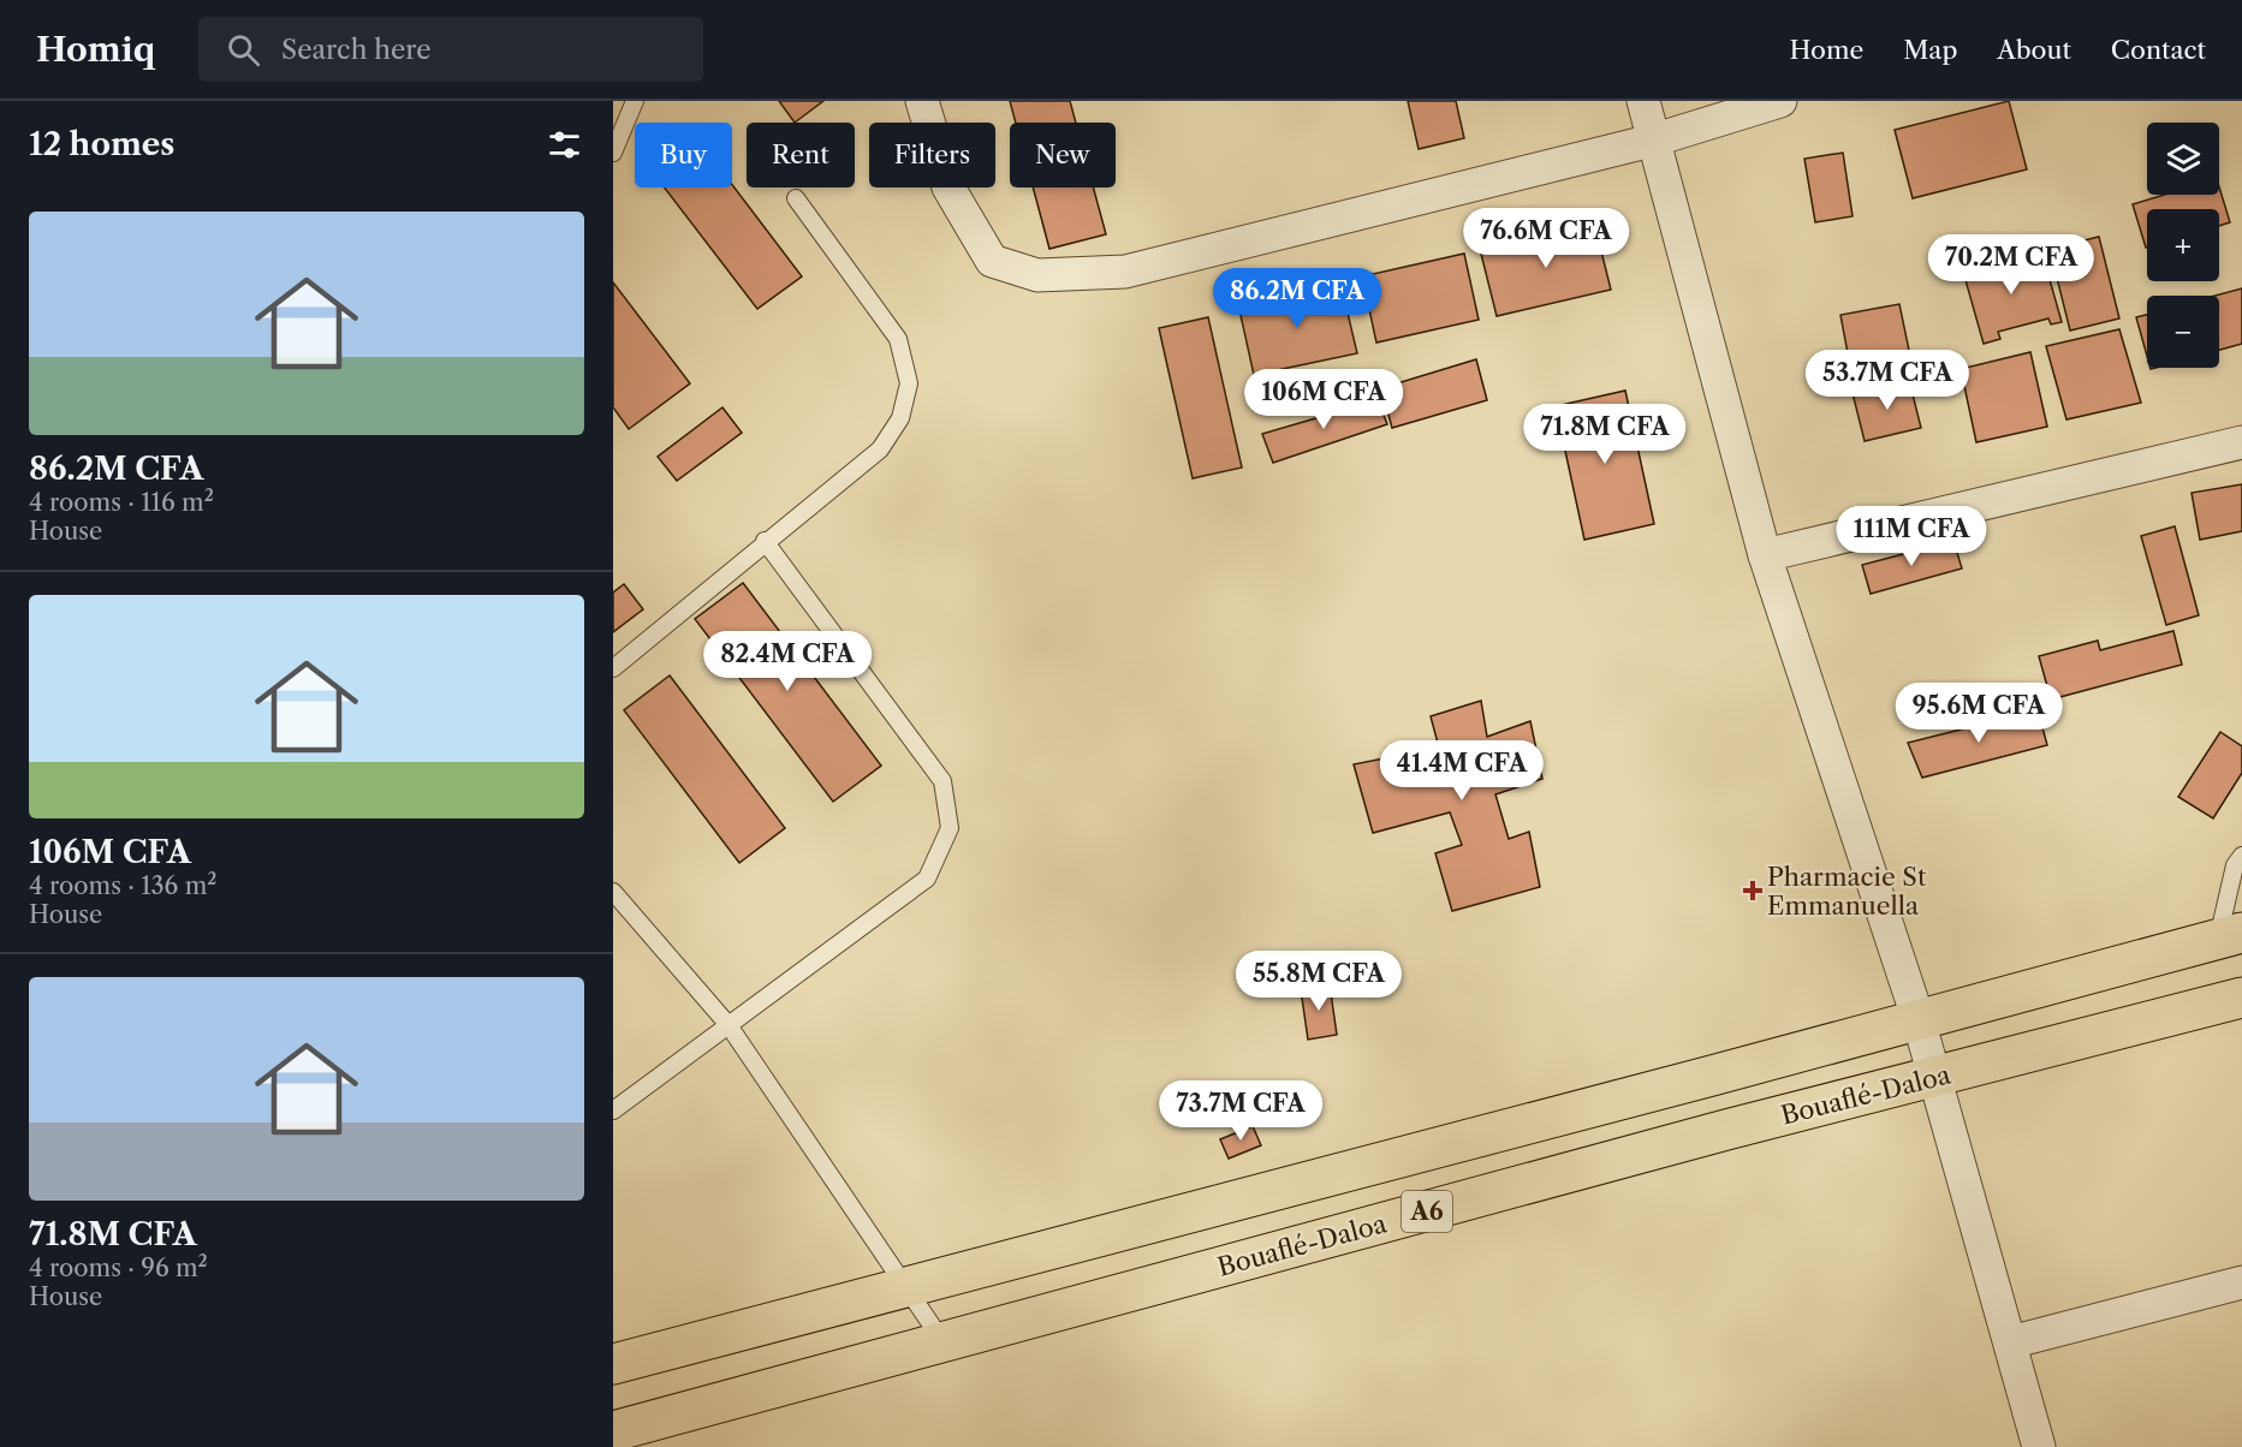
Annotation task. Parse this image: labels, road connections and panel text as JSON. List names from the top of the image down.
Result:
{
  "streets": {
    "highway": ["Bouaflé-Daloa", "A6"]
  },
  "places": {
    "health": ["Pharmacie St Emmanuella"]
  },
  "page": {
    "header": "Homiq",
    "search": "Search here",
    "nav": [
      "Home",
      "Map",
      "About",
      "Contact"
    ],
    "heading": "12 homes",
    "map_buttons": ["+", "−"],
    "chip": [
      "Buy",
      "Rent",
      "Filters",
      "New"
    ],
    "list": [
      {
        "name": "86.2M CFA",
        "note": "4 rooms · 116 m² · House"
      },
      {
        "name": "106M CFA",
        "note": "4 rooms · 136 m² · House"
      },
      {
        "name": "71.8M CFA",
        "note": "4 rooms · 96 m² · House"
      }
    ],
    "price": [
      "76.6M CFA",
      "70.2M CFA",
      "86.2M CFA",
      "53.7M CFA",
      "106M CFA",
      "71.8M CFA",
      "111M CFA",
      "82.4M CFA",
      "95.6M CFA",
      "41.4M CFA",
      "55.8M CFA",
      "73.7M CFA"
    ]
  }
}
